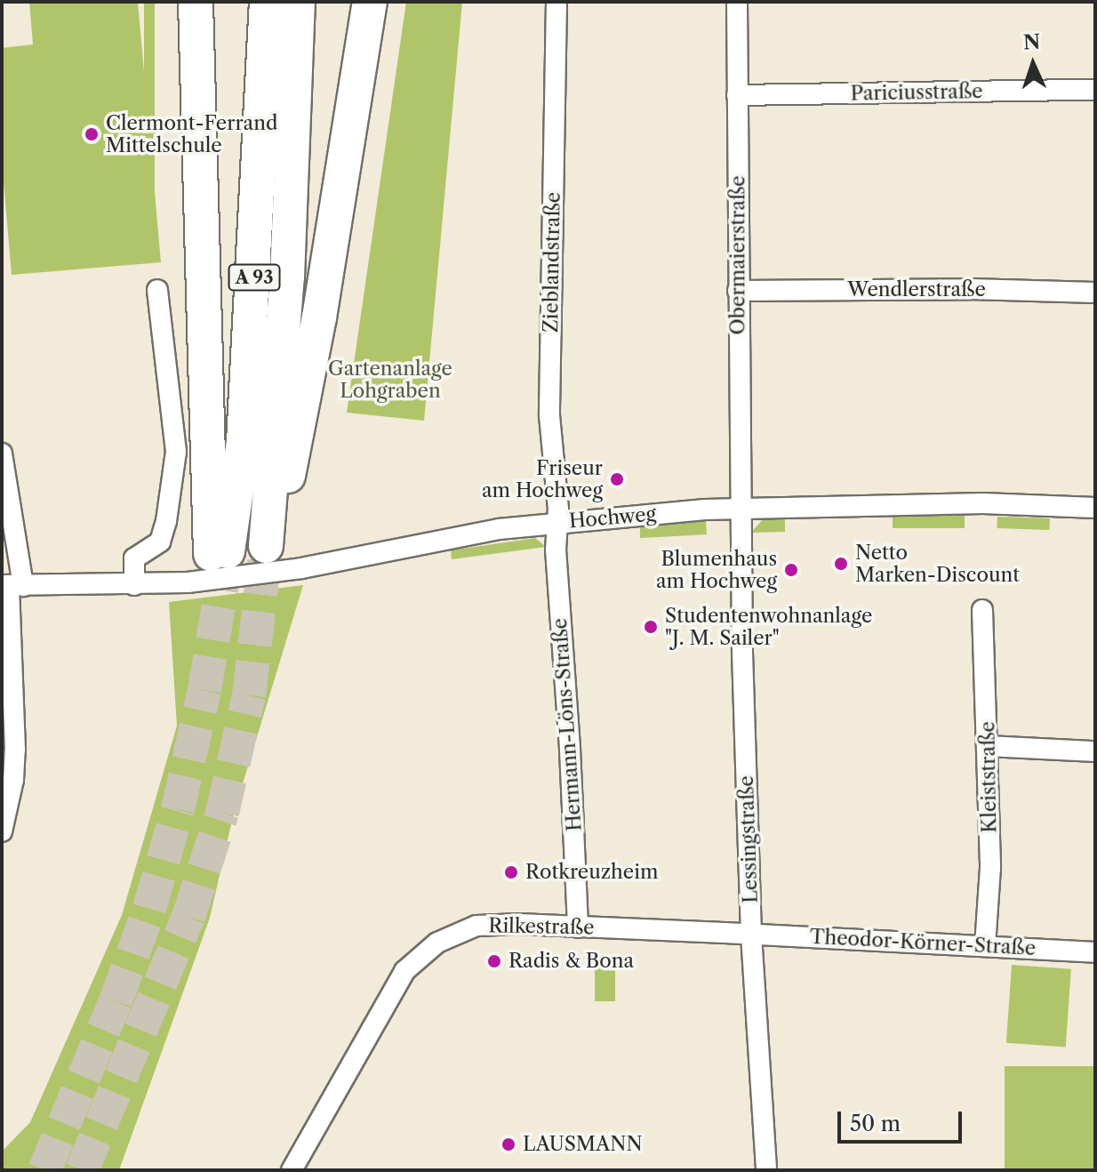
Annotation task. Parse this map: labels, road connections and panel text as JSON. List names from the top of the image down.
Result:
{
  "streets": {
    "highway": ["A 93"],
    "street": [
      "Pariciusstraße",
      "Obermaierstraße",
      "Zieblandstraße",
      "Wendlerstraße",
      "Hochweg",
      "Hermann-Löns-Straße",
      "Kleiststraße",
      "Lessingstraße",
      "Rilkestraße",
      "Theodor-Körner-Straße"
    ]
  },
  "crossings": [
    ["Pariciusstraße", "Obermaierstraße"],
    ["Obermaierstraße", "Wendlerstraße"],
    ["Obermaierstraße", "Hochweg"],
    ["Obermaierstraße", "Lessingstraße"],
    ["Zieblandstraße", "Hochweg"],
    ["Zieblandstraße", "Hermann-Löns-Straße"],
    ["Hochweg", "Hermann-Löns-Straße"],
    ["Hochweg", "Lessingstraße"],
    ["Hermann-Löns-Straße", "Rilkestraße"],
    ["Kleiststraße", "Theodor-Körner-Straße"],
    ["Lessingstraße", "Rilkestraße"],
    ["Lessingstraße", "Theodor-Körner-Straße"],
    ["Rilkestraße", "Theodor-Körner-Straße"]
  ],
  "parks": ["Gartenanlage Lohgraben"],
  "places": [
    "Clermont-Ferrand Mittelschule",
    "Friseur am Hochweg",
    "Netto Marken-Discount",
    "Blumenhaus am Hochweg",
    "Studentenwohnanlage \"J. M. Sailer\"",
    "Rotkreuzheim",
    "Radis & Bona",
    "LAUSMANN"
  ],
  "scale_bar": "50 m",
  "north": "top"
}
